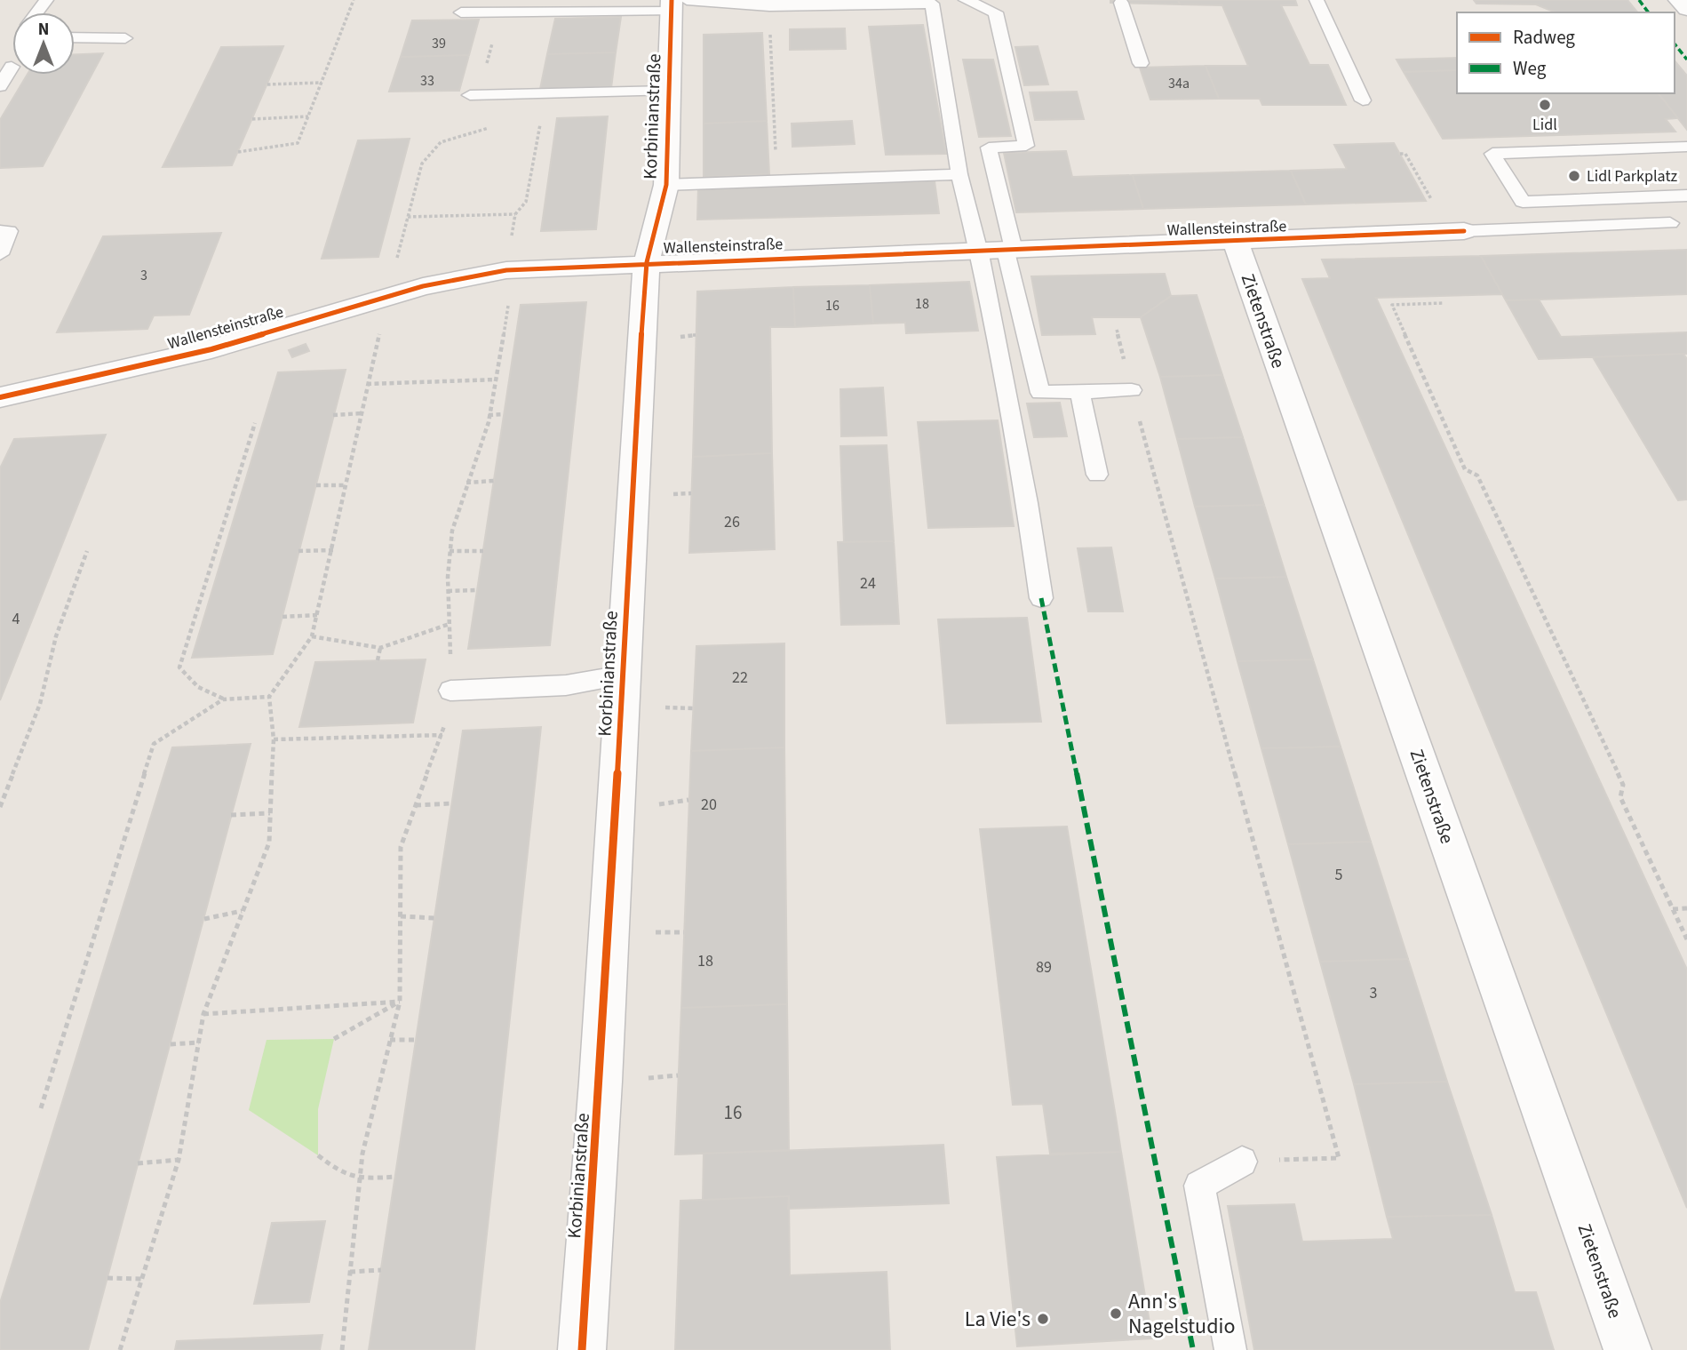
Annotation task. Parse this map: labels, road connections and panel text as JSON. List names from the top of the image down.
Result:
{
  "streets": {
    "street": ["Korbinianstraße", "Wallensteinstraße", "Zietenstraße"]
  },
  "crossings": [
    ["Korbinianstraße", "Wallensteinstraße"],
    ["Wallensteinstraße", "Zietenstraße"]
  ],
  "places": [
    "Lidl",
    "Lidl Parkplatz",
    "Ann's Nagelstudio",
    "La Vie's"
  ],
  "house_numbers": [
    "39",
    "33",
    "34a",
    "3",
    "18",
    "16",
    "26",
    "24",
    "4",
    "22",
    "20",
    "5",
    "18",
    "89",
    "3",
    "16"
  ],
  "legend": ["Radweg", "Weg"],
  "north": "top"
}
